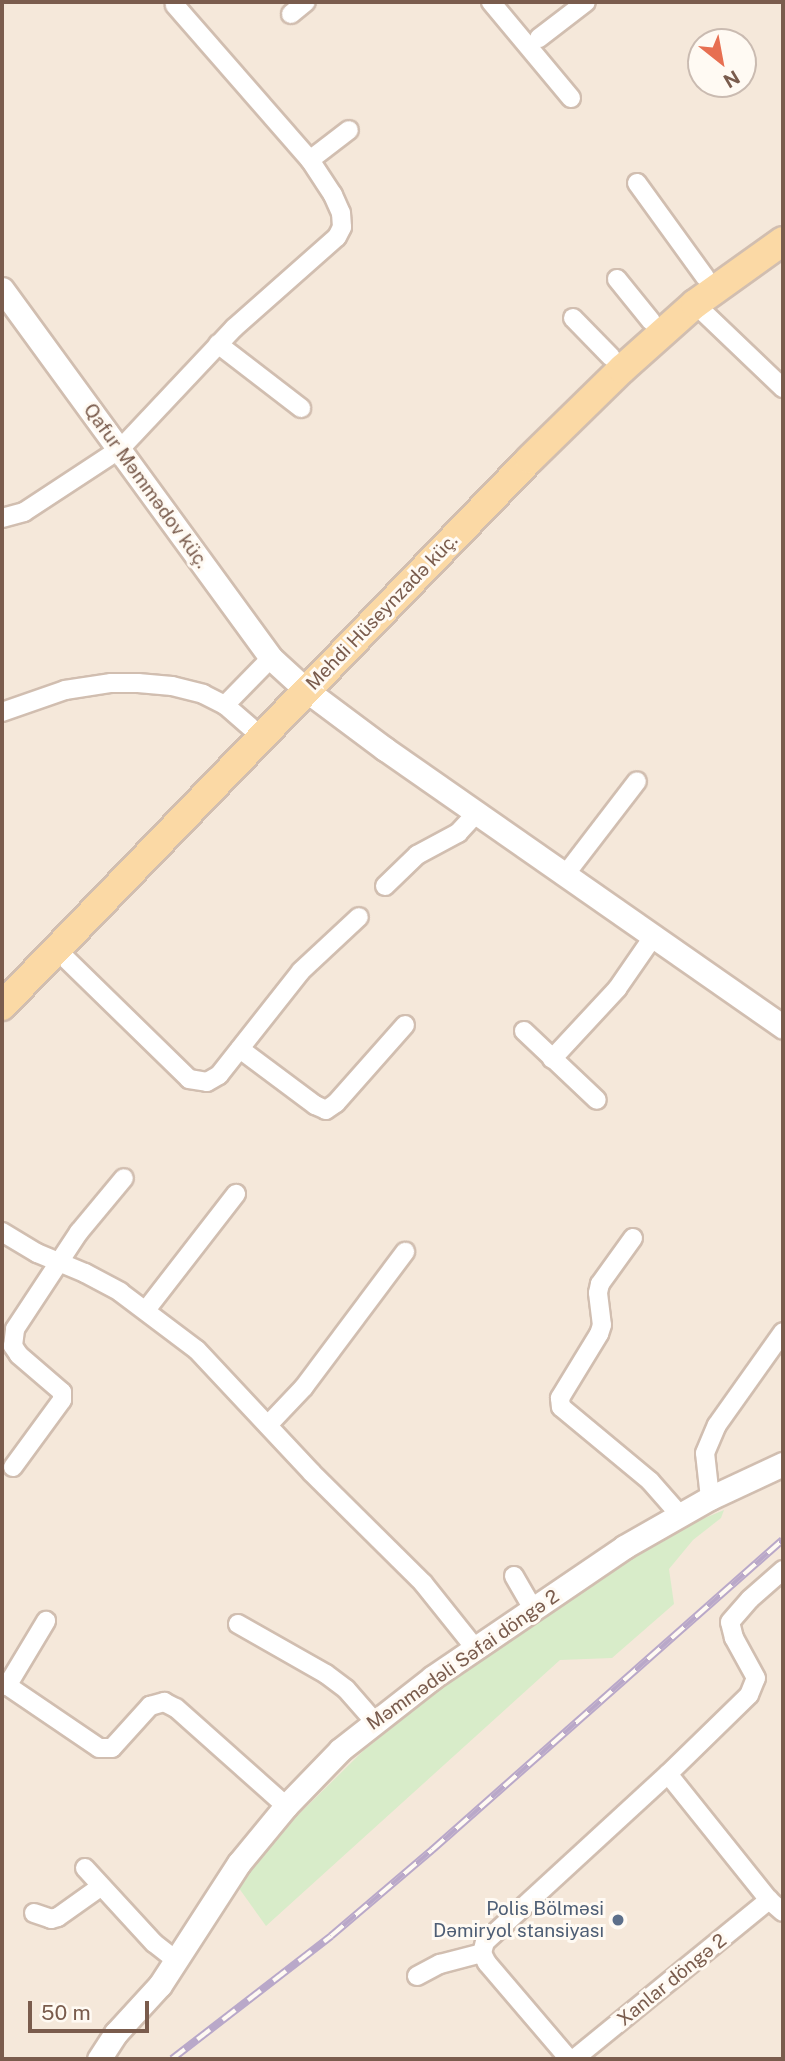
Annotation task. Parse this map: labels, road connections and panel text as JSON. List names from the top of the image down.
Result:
{
  "streets": {
    "main road": ["Mehdi Hüseynzadə küç."],
    "street": ["Qafur Məmmədov küç.", "Məmmədəli Səfai döngə 2", "Xanlar döngə 2"]
  },
  "crossings": [
    ["Qafur Məmmədov küç.", "Mehdi Hüseynzadə küç."]
  ],
  "places": ["Polis Bölməsi Dəmiryol stansiyası"],
  "scale_bar": "50 m",
  "north": "bottom right"
}
